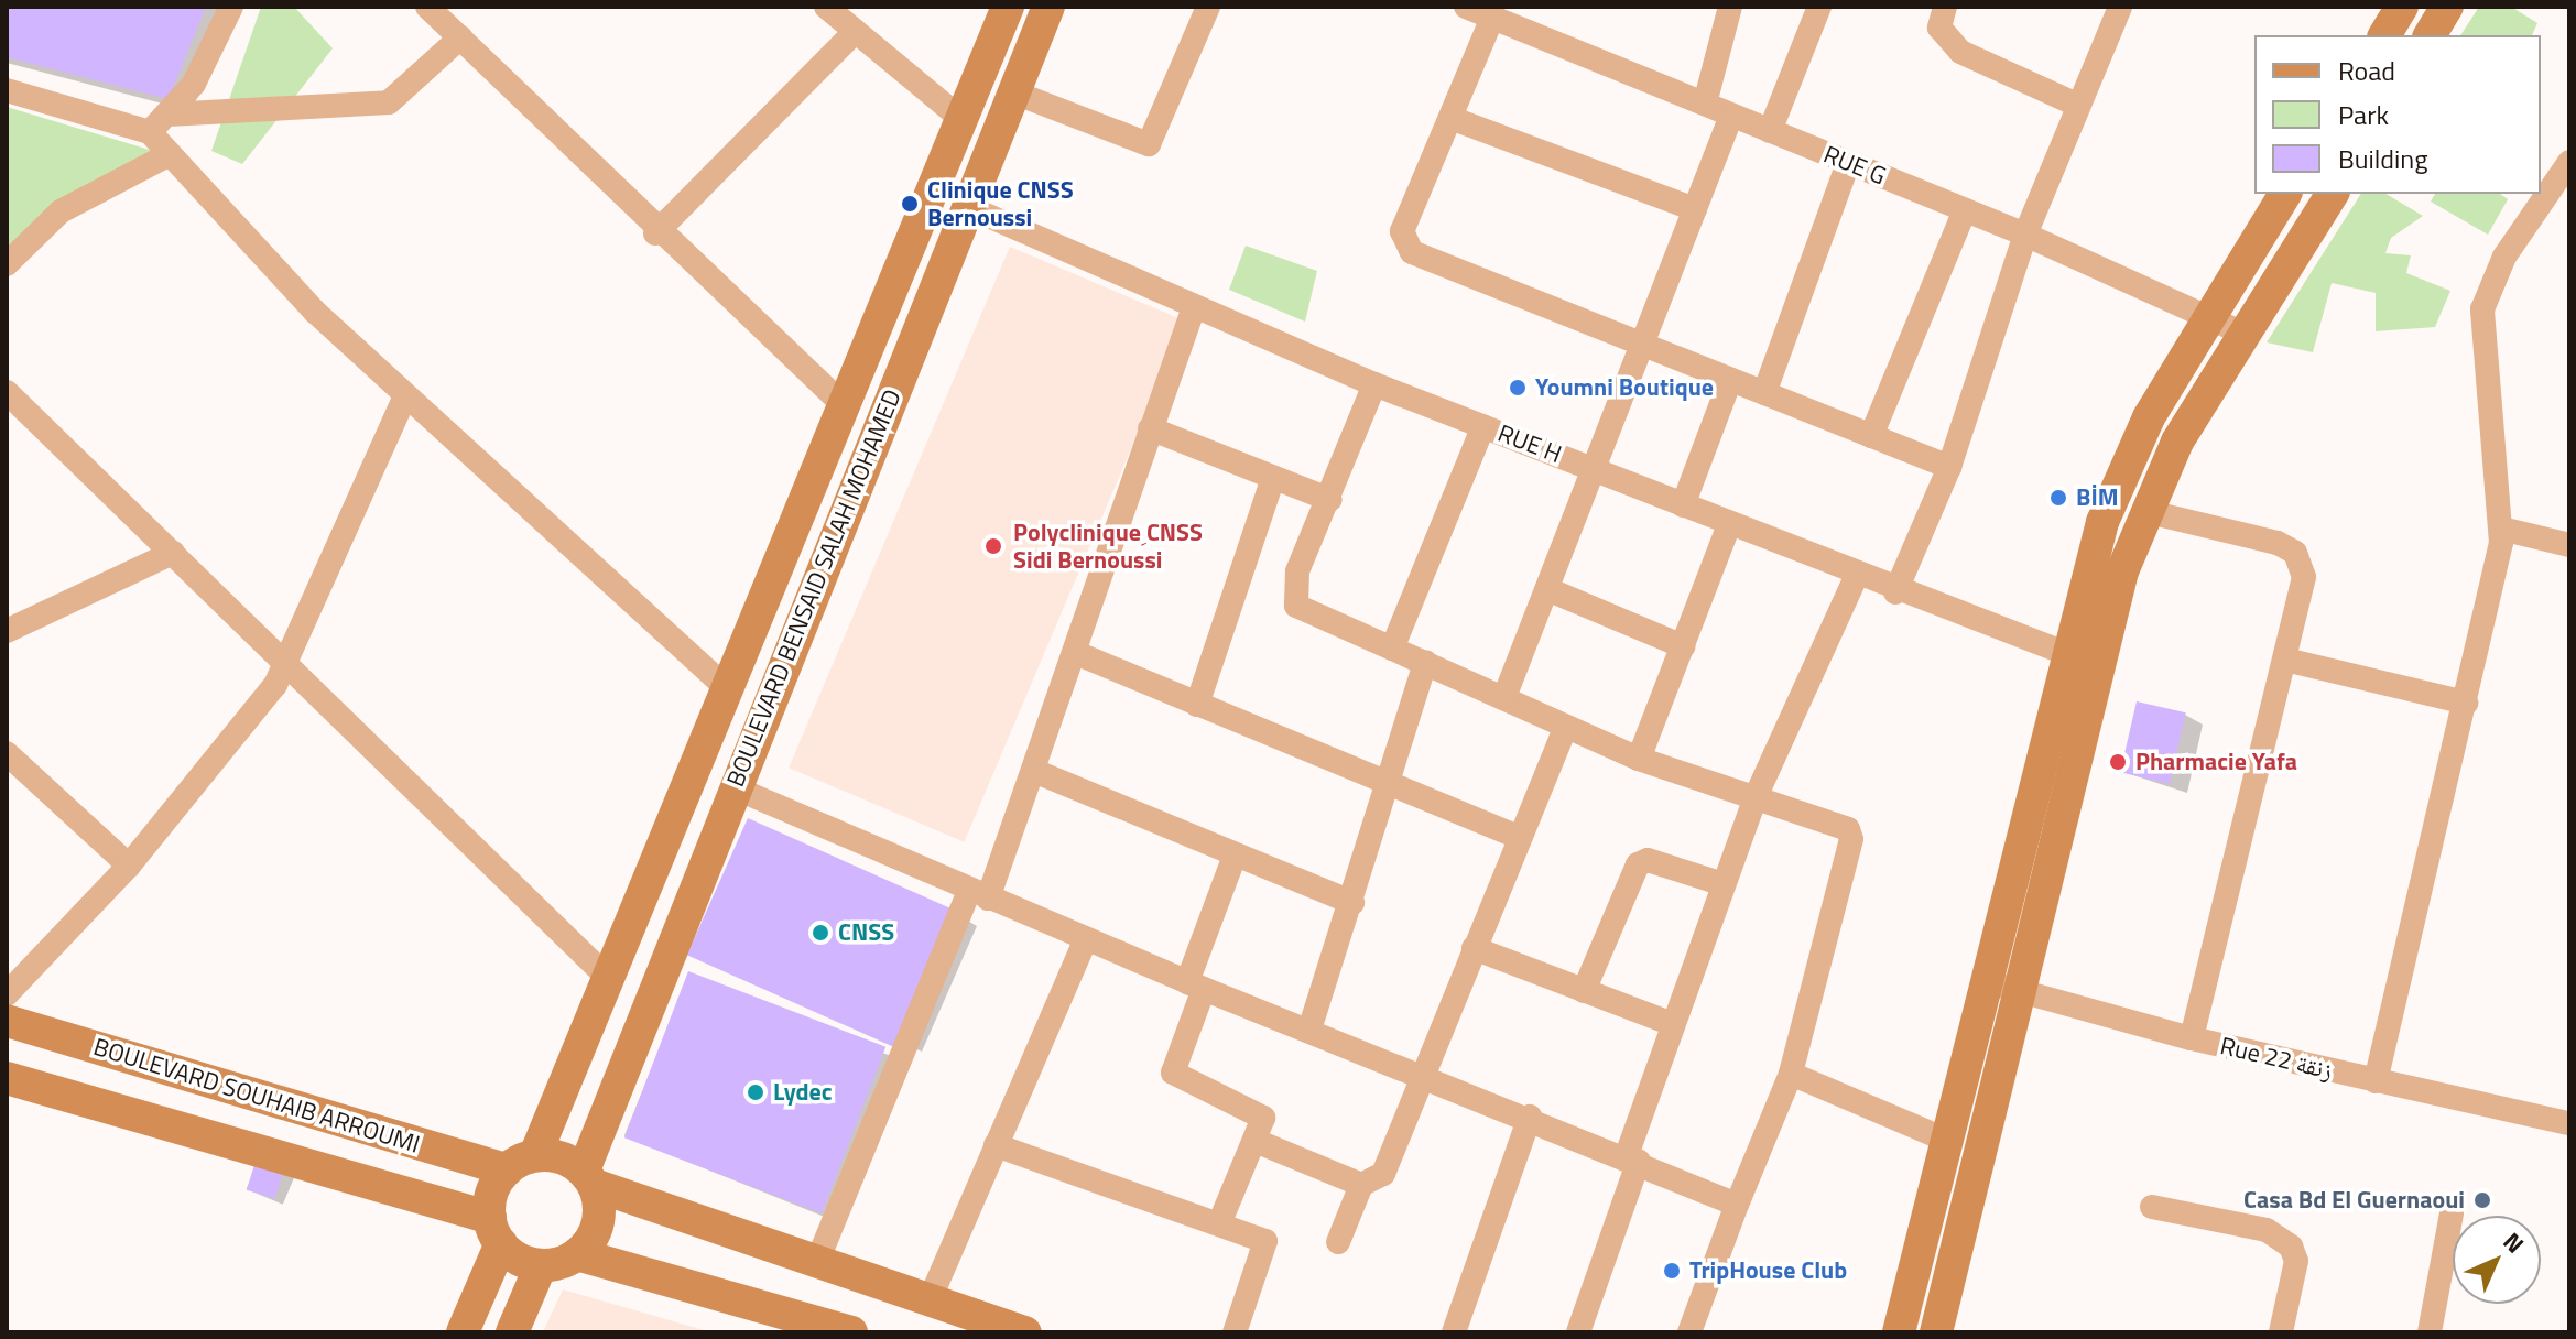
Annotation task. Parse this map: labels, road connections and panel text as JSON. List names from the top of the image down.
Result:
{
  "streets": {
    "street": [
      "RUE G",
      "RUE H",
      "BOULEVARD BENSAID SALAH MOHAMED",
      "Rue 22 زنقة",
      "BOULEVARD SOUHAIB ARROUMI"
    ]
  },
  "crossings": [
    ["RUE H", "BOULEVARD BENSAID SALAH MOHAMED"],
    ["BOULEVARD BENSAID SALAH MOHAMED", "BOULEVARD SOUHAIB ARROUMI"]
  ],
  "places": [
    "Clinique CNSS Bernoussi",
    "Youmni Boutique",
    "BİM",
    "Polyclinique ِCNSS Sidi Bernoussi",
    "Pharmacie Yafa",
    "CNSS",
    "Lydec",
    "Casa Bd El Guernaoui",
    "TripHouse Club"
  ],
  "legend": ["Road", "Park", "Building"],
  "north": "top right"
}
